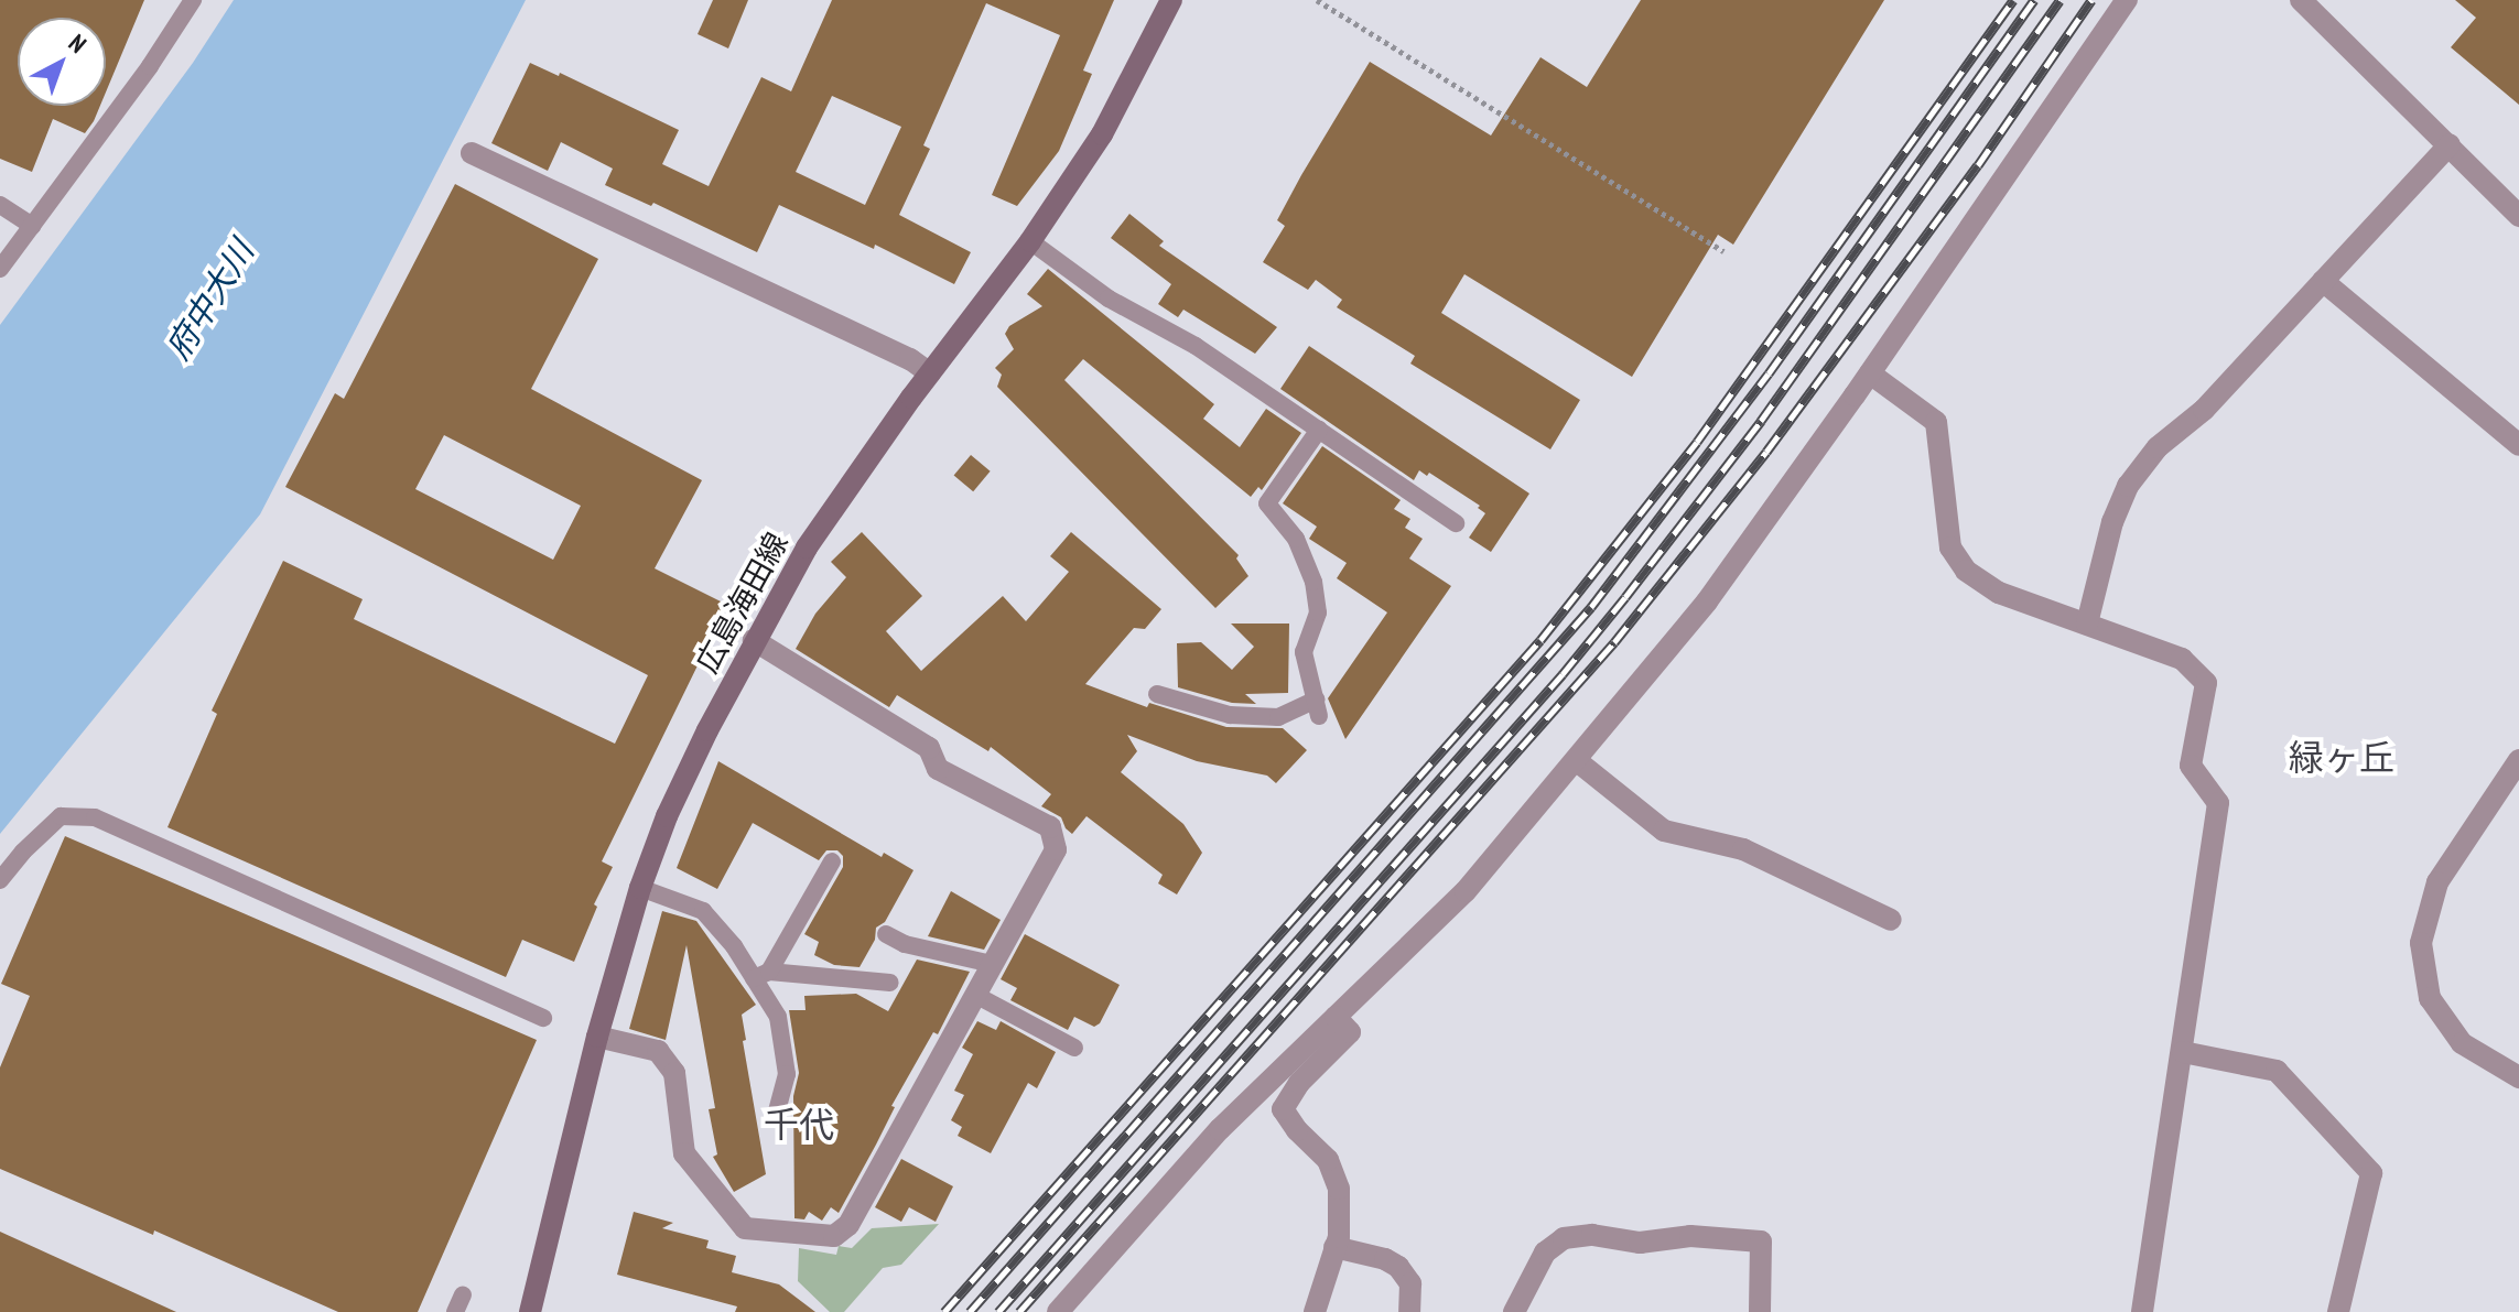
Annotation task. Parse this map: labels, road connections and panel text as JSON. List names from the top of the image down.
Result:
{
  "streets": {
    "main road": ["広島海田線"]
  },
  "districts": ["緑ヶ丘", "千代"],
  "water": ["府中大川"],
  "north": "top right"
}
